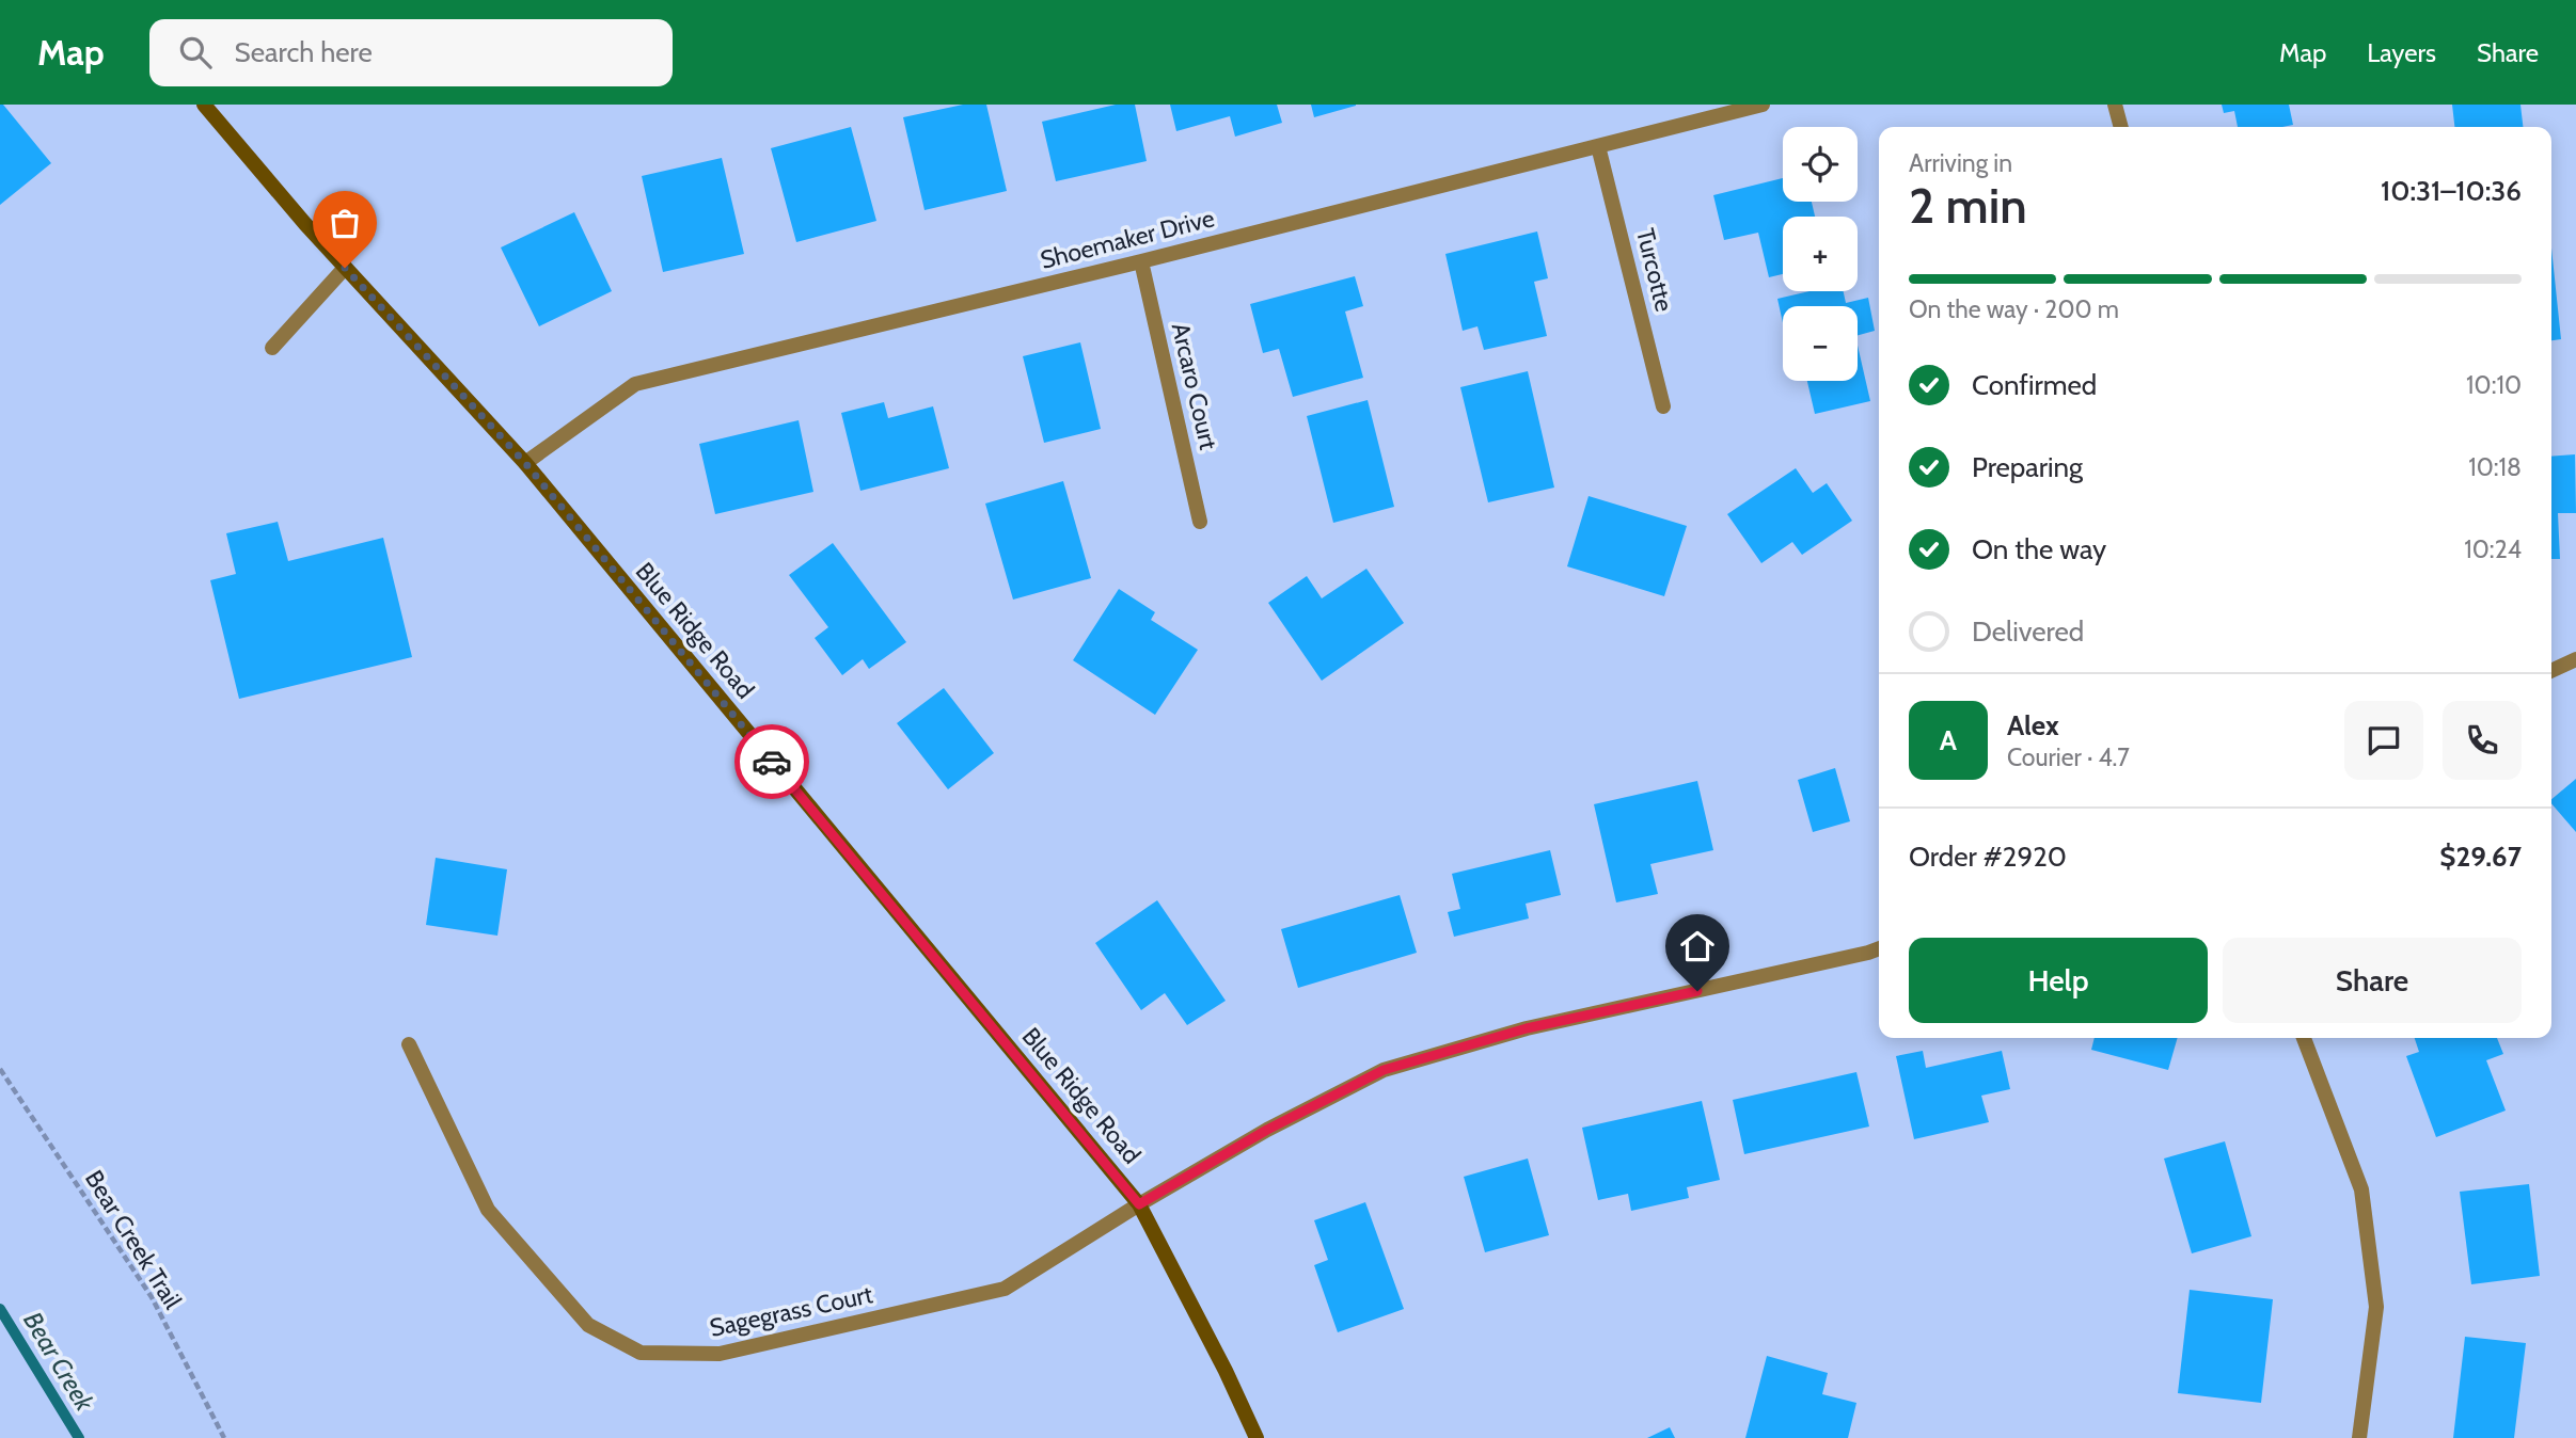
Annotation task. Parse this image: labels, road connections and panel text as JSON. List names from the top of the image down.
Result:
{
  "streets": {
    "street": [
      "Shoemaker Drive",
      "Turcotte",
      "Arcaro Court",
      "Blue Ridge Road",
      "Sagegrass Court"
    ],
    "path": ["Bear Creek Trail"]
  },
  "crossings": [
    ["Shoemaker Drive", "Turcotte"],
    ["Shoemaker Drive", "Arcaro Court"],
    ["Shoemaker Drive", "Blue Ridge Road"],
    ["Blue Ridge Road", "Sagegrass Court"]
  ],
  "water": ["Bear Creek"],
  "page": {
    "header": "Map",
    "search": "Search here",
    "nav": ["Map", "Layers", "Share"],
    "map_buttons": ["+", "−"],
    "heading": ["2 min", "Arriving in", "10:31–10:36"],
    "panel": [
      "Alex",
      "Courier · 4.7",
      "Order #2920",
      "$29.67"
    ],
    "bar": "On the way · 200 m",
    "list": [
      ["Confirmed", "10:10"],
      ["Preparing", "10:18"],
      ["On the way", "10:24"],
      "Delivered"
    ],
    "round": "A",
    "buttons": ["Help", "Share"]
  }
}
